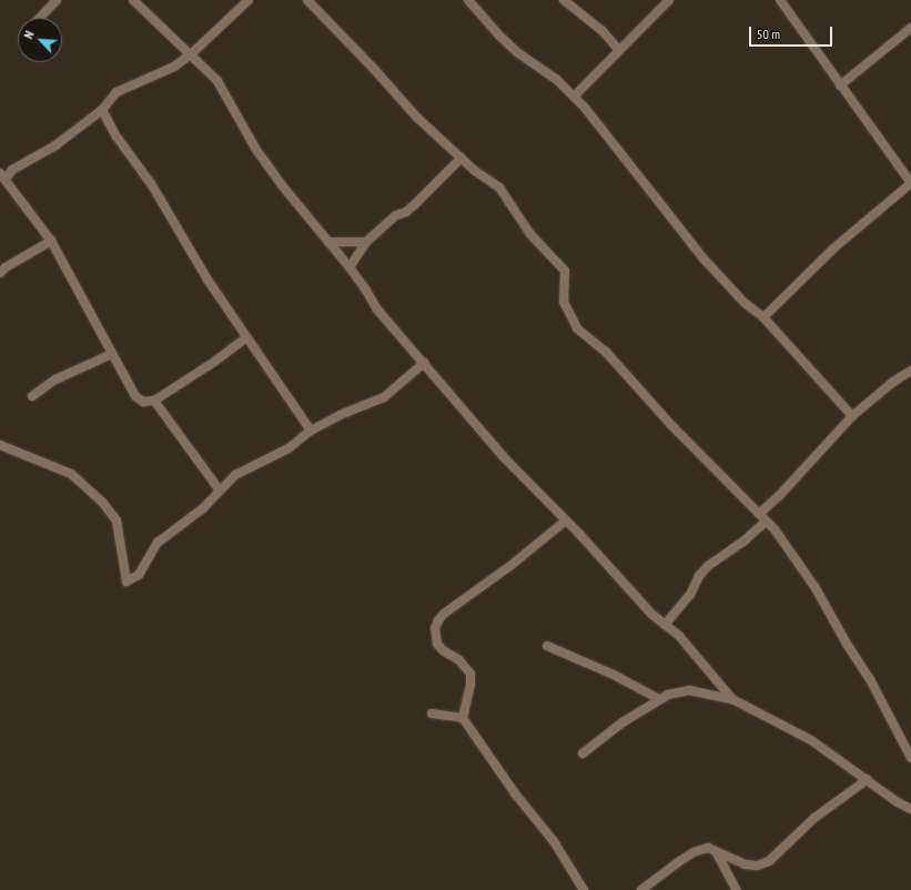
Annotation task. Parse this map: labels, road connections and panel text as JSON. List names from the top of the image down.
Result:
{
  "scale_bar": "50 m",
  "north": "top left"
}
